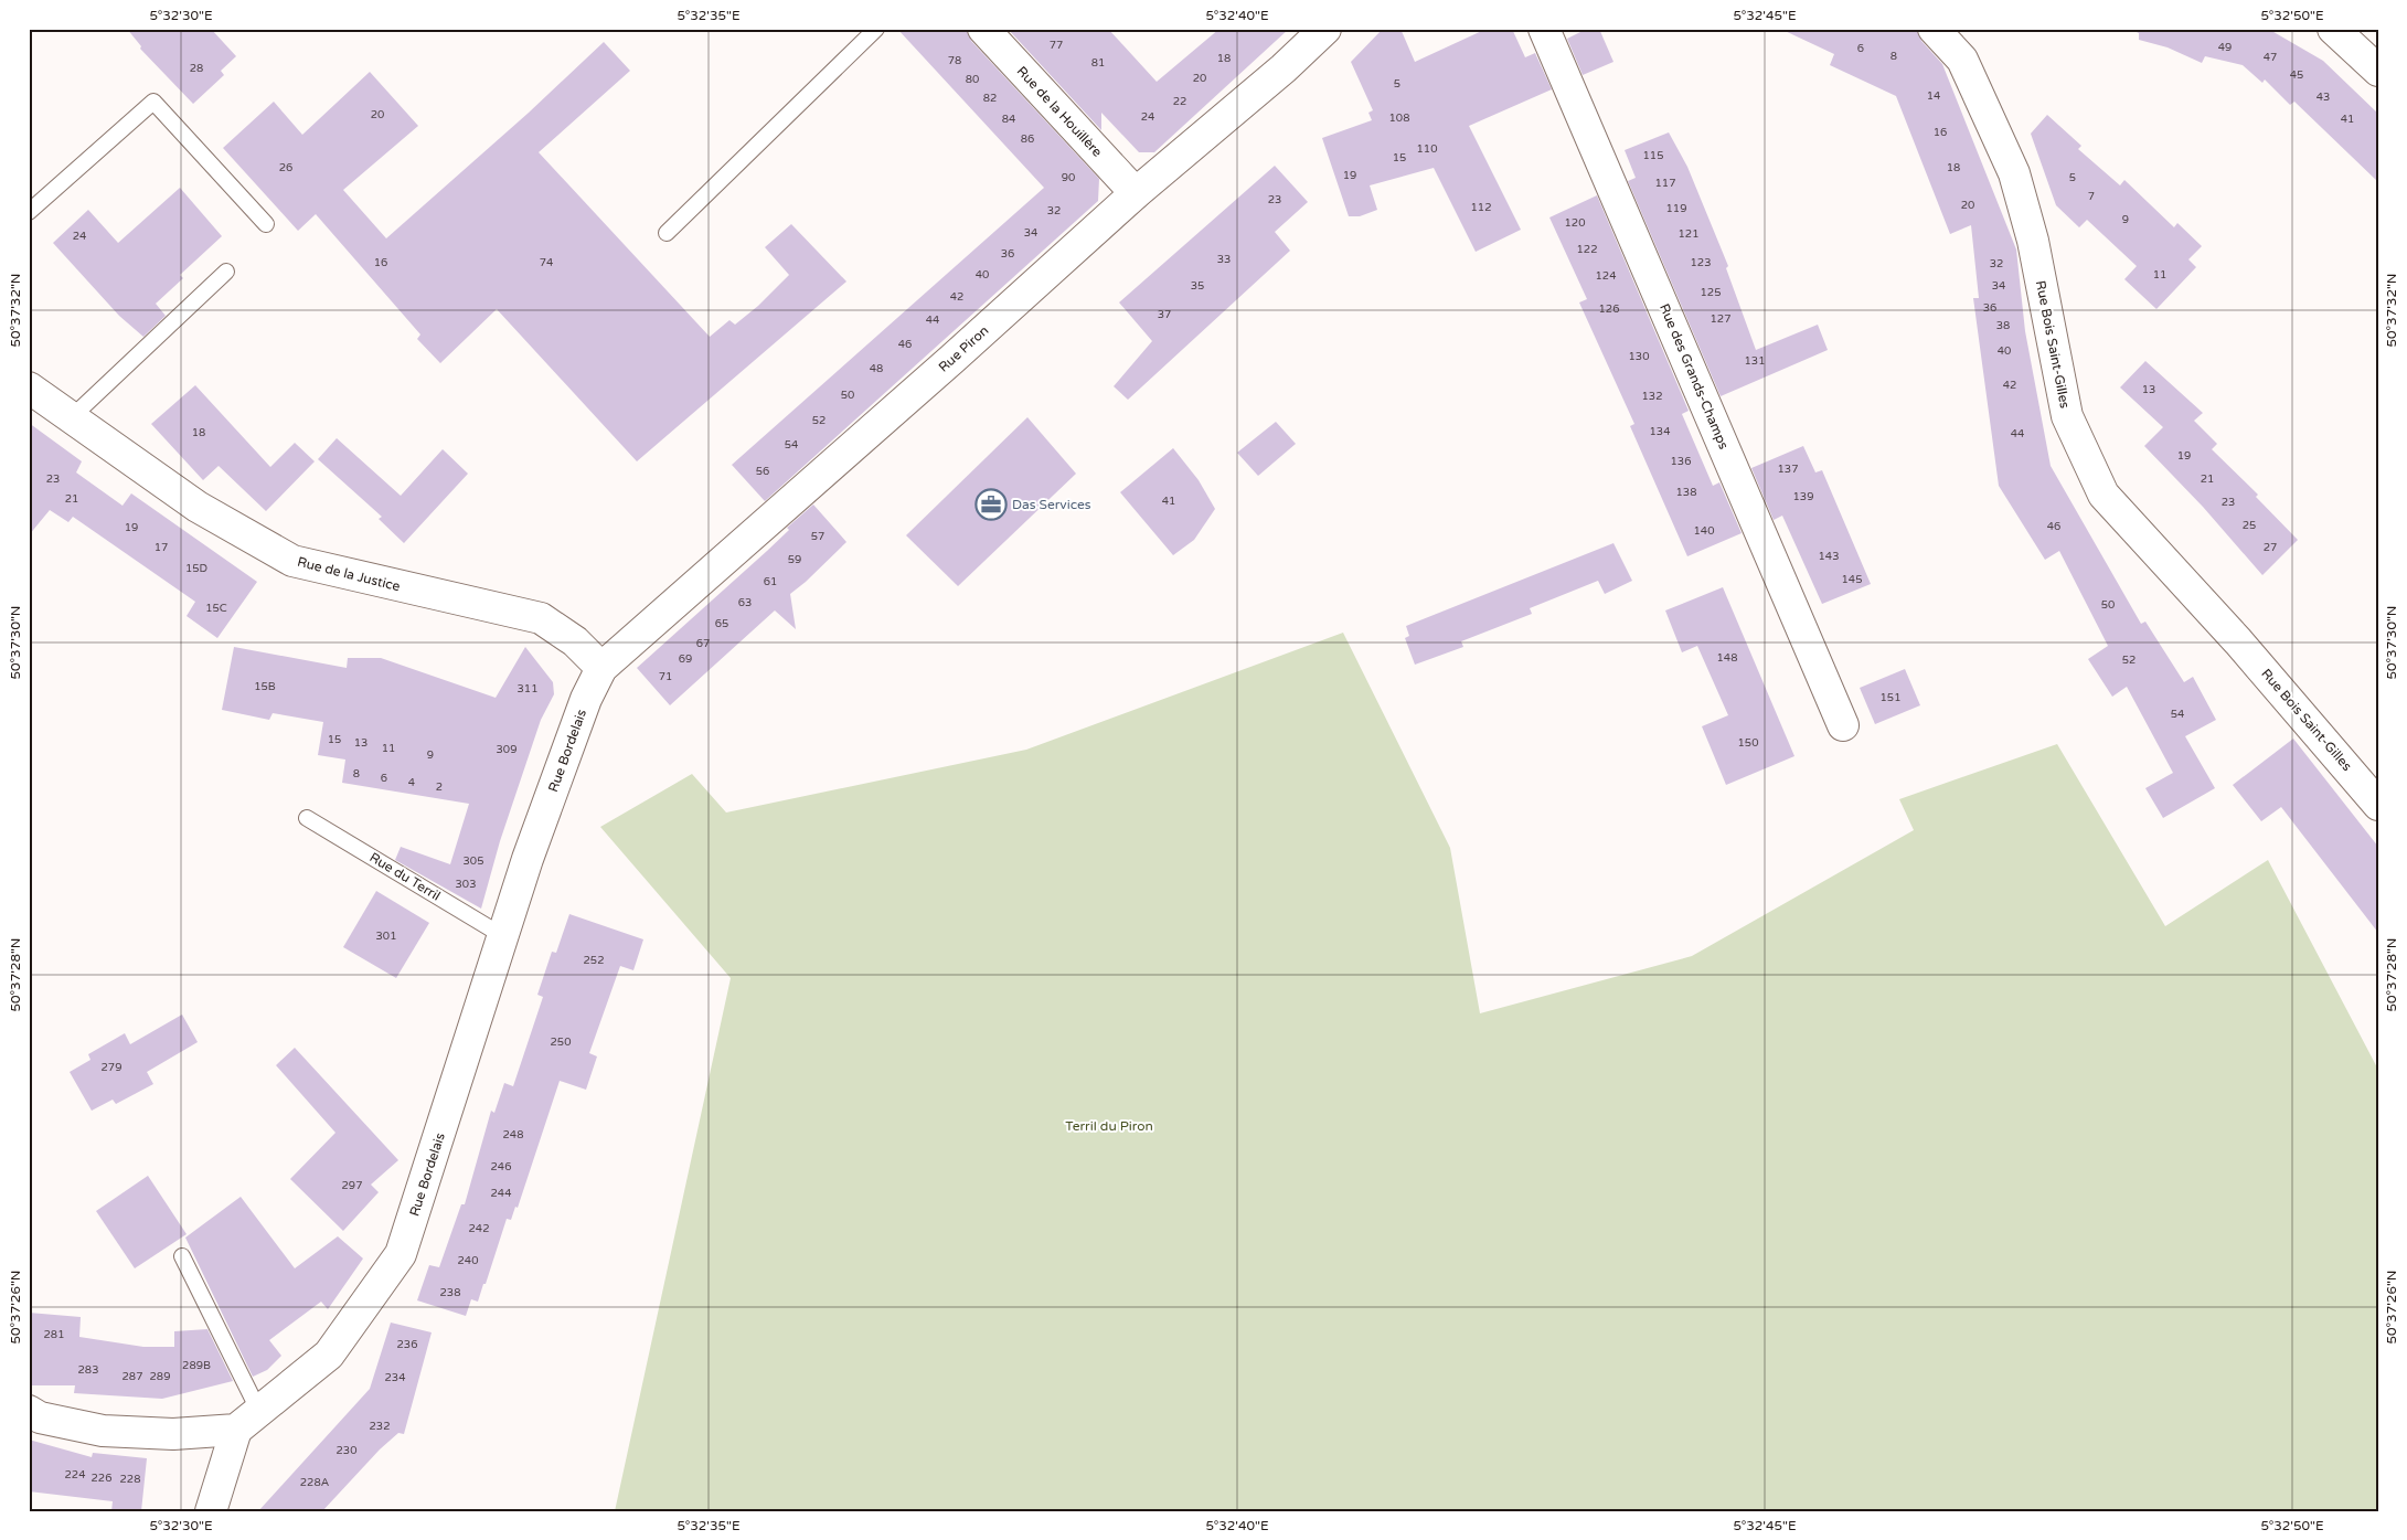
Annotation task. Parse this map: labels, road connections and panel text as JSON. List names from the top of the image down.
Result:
{
  "streets": {
    "street": [
      "Rue de la Houillère",
      "Rue Bois Saint-Gilles",
      "Rue Piron",
      "Rue des Grands-Champs",
      "Rue de la Justice",
      "Rue Bordelais"
    ],
    "lane": ["Rue du Terril"]
  },
  "crossings": [
    ["Rue de la Houillère", "Rue Piron"],
    ["Rue Piron", "Rue de la Justice"],
    ["Rue Piron", "Rue Bordelais"],
    ["Rue de la Justice", "Rue Bordelais"],
    ["Rue Bordelais", "Rue du Terril"]
  ],
  "parks": ["Terril du Piron"],
  "places": {
    "office": ["Das Services"]
  },
  "house_numbers": [
    "77",
    "49",
    "6",
    "8",
    "47",
    "18",
    "78",
    "81",
    "28",
    "45",
    "20",
    "80",
    "5",
    "14",
    "43",
    "82",
    "22",
    "20",
    "24",
    "108",
    "84",
    "41",
    "16",
    "86",
    "110",
    "115",
    "15",
    "26",
    "18",
    "19",
    "90",
    "5",
    "117",
    "7",
    "23",
    "20",
    "112",
    "119",
    "32",
    "9",
    "120",
    "34",
    "121",
    "24",
    "122",
    "36",
    "33",
    "16",
    "74",
    "123",
    "32",
    "40",
    "11",
    "124",
    "35",
    "34",
    "125",
    "42",
    "36",
    "126",
    "37",
    "127",
    "44",
    "38",
    "46",
    "40",
    "130",
    "131",
    "48",
    "42",
    "13",
    "50",
    "132",
    "52",
    "134",
    "18",
    "44",
    "54",
    "19",
    "136",
    "137",
    "56",
    "23",
    "21",
    "138",
    "139",
    "21",
    "41",
    "23",
    "25",
    "46",
    "19",
    "140",
    "57",
    "17",
    "27",
    "143",
    "59",
    "15D",
    "145",
    "61",
    "63",
    "50",
    "15C",
    "65",
    "67",
    "148",
    "69",
    "52",
    "71",
    "15B",
    "311",
    "151",
    "54",
    "15",
    "13",
    "150",
    "11",
    "309",
    "9",
    "8",
    "6",
    "4",
    "2",
    "305",
    "303",
    "301",
    "252",
    "250",
    "279",
    "248",
    "246",
    "297",
    "244",
    "242",
    "240",
    "238",
    "281",
    "236",
    "289B",
    "283",
    "287",
    "289",
    "234",
    "232",
    "230",
    "224",
    "226",
    "228",
    "228A"
  ],
  "coordinates": [
    "5°32'30\"E",
    "5°32'35\"E",
    "5°32'40\"E",
    "5°32'45\"E",
    "5°32'50\"E",
    "50°37'32\"N",
    "50°37'30\"N",
    "50°37'28\"N",
    "50°37'26\"N"
  ]
}
